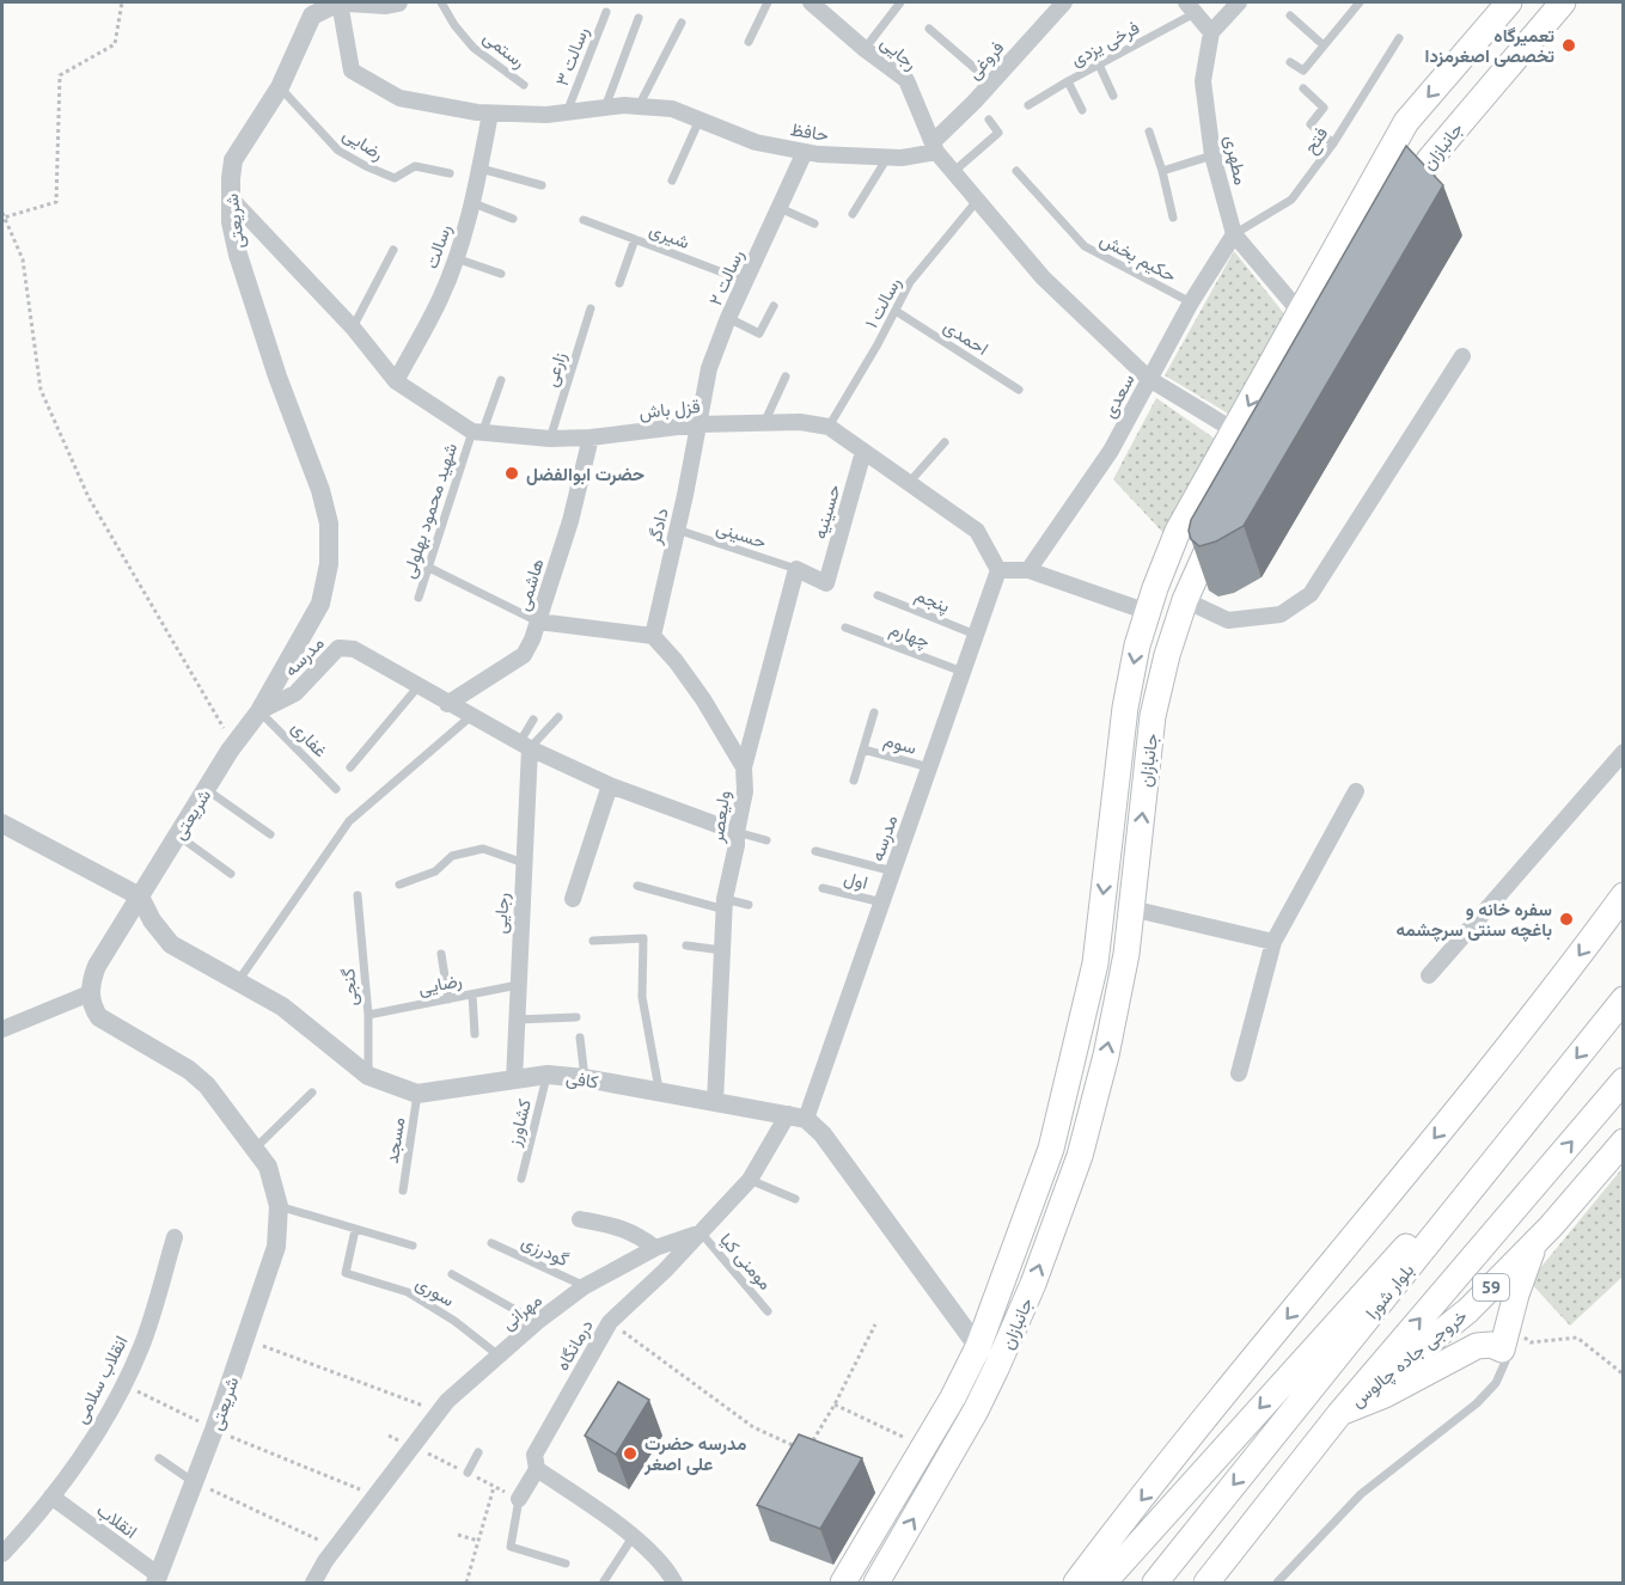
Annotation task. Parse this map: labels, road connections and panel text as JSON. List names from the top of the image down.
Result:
{
  "streets": {
    "main road": [
      "جانبازان",
      "59",
      "بلوار شورا",
      "خروجی جاده چالوس"
    ],
    "street": [
      "رجایی",
      "فروغی",
      "حافظ",
      "مطهری",
      "شریعتی",
      "رسالت",
      "رسالت ۲",
      "سعدی",
      "قزل باش",
      "حسینیه",
      "دادگر",
      "هاشمی",
      "مدرسه",
      "ولیعصر",
      "کافی",
      "مهرانی",
      "درمانگاه",
      "انقلاب سلامی",
      "انقلاب"
    ],
    "lane": [
      "فرخی یزدی",
      "رستمی",
      "رسالت ۳",
      "فتح",
      "رضایی",
      "شیری",
      "حکیم بخش",
      "رسالت ۱",
      "احمدی",
      "زارعی",
      "شهید محمود بهلولی",
      "حسینی",
      "پنجم",
      "چهارم",
      "غفاری",
      "سوم",
      "اول",
      "گنجی",
      "کشاورز",
      "مسجد",
      "گودرزی",
      "مومنی کیا",
      "سوری"
    ]
  },
  "crossings": [
    ["رجایی", "فروغی"],
    ["رجایی", "حافظ"],
    ["رجایی", "رضایی"],
    ["رجایی", "مدرسه"],
    ["رجایی", "کافی"],
    ["رسالت ۳", "حافظ"],
    ["فروغی", "حافظ"],
    ["حافظ", "شریعتی"],
    ["حافظ", "رسالت"],
    ["حافظ", "رسالت ۲"],
    ["فتح", "مطهری"],
    ["فتح", "سعدی"],
    ["رضایی", "شریعتی"],
    ["رضایی", "گنجی"],
    ["جانبازان", "مطهری"],
    ["مطهری", "سعدی"],
    ["شریعتی", "قزل باش"],
    ["شریعتی", "مدرسه"],
    ["شریعتی", "غفاری"],
    ["شریعتی", "کافی"],
    ["شریعتی", "انقلاب"],
    ["شیری", "رسالت ۲"],
    ["رسالت", "قزل باش"],
    ["حکیم بخش", "سعدی"],
    ["رسالت ۲", "قزل باش"],
    ["رسالت ۲", "دادگر"],
    ["رسالت ۱", "احمدی"],
    ["رسالت ۱", "قزل باش"],
    ["زارعی", "قزل باش"],
    ["قزل باش", "شهید محمود بهلولی"],
    ["قزل باش", "حسینیه"],
    ["قزل باش", "دادگر"],
    ["قزل باش", "هاشمی"],
    ["قزل باش", "مدرسه"],
    ["حسینیه", "حسینی"],
    ["دادگر", "حسینی"],
    ["دادگر", "ولیعصر"],
    ["هاشمی", "مدرسه"],
    ["پنجم", "مدرسه"],
    ["چهارم", "مدرسه"],
    ["مدرسه", "غفاری"],
    ["مدرسه", "سوم"],
    ["مدرسه", "ولیعصر"],
    ["مدرسه", "اول"],
    ["مدرسه", "کافی"],
    ["مدرسه", "مهرانی"],
    ["ولیعصر", "کافی"],
    ["گنجی", "کافی"],
    ["کافی", "کشاورز"],
    ["کافی", "مسجد"],
    ["کافی", "مهرانی"],
    ["گودرزی", "مهرانی"],
    ["مومنی کیا", "مهرانی"],
    ["مومنی کیا", "درمانگاه"],
    ["سوری", "مهرانی"],
    ["مهرانی", "درمانگاه"],
    ["انقلاب سلامی", "انقلاب"]
  ],
  "places": [
    "تعمیرگاه تخصصی اصغرمزدا",
    "حضرت ابوالفضل",
    "سفره خانه و باغچه سنتی سرچشمه",
    "مدرسه حضرت علی اصغر"
  ]
}
